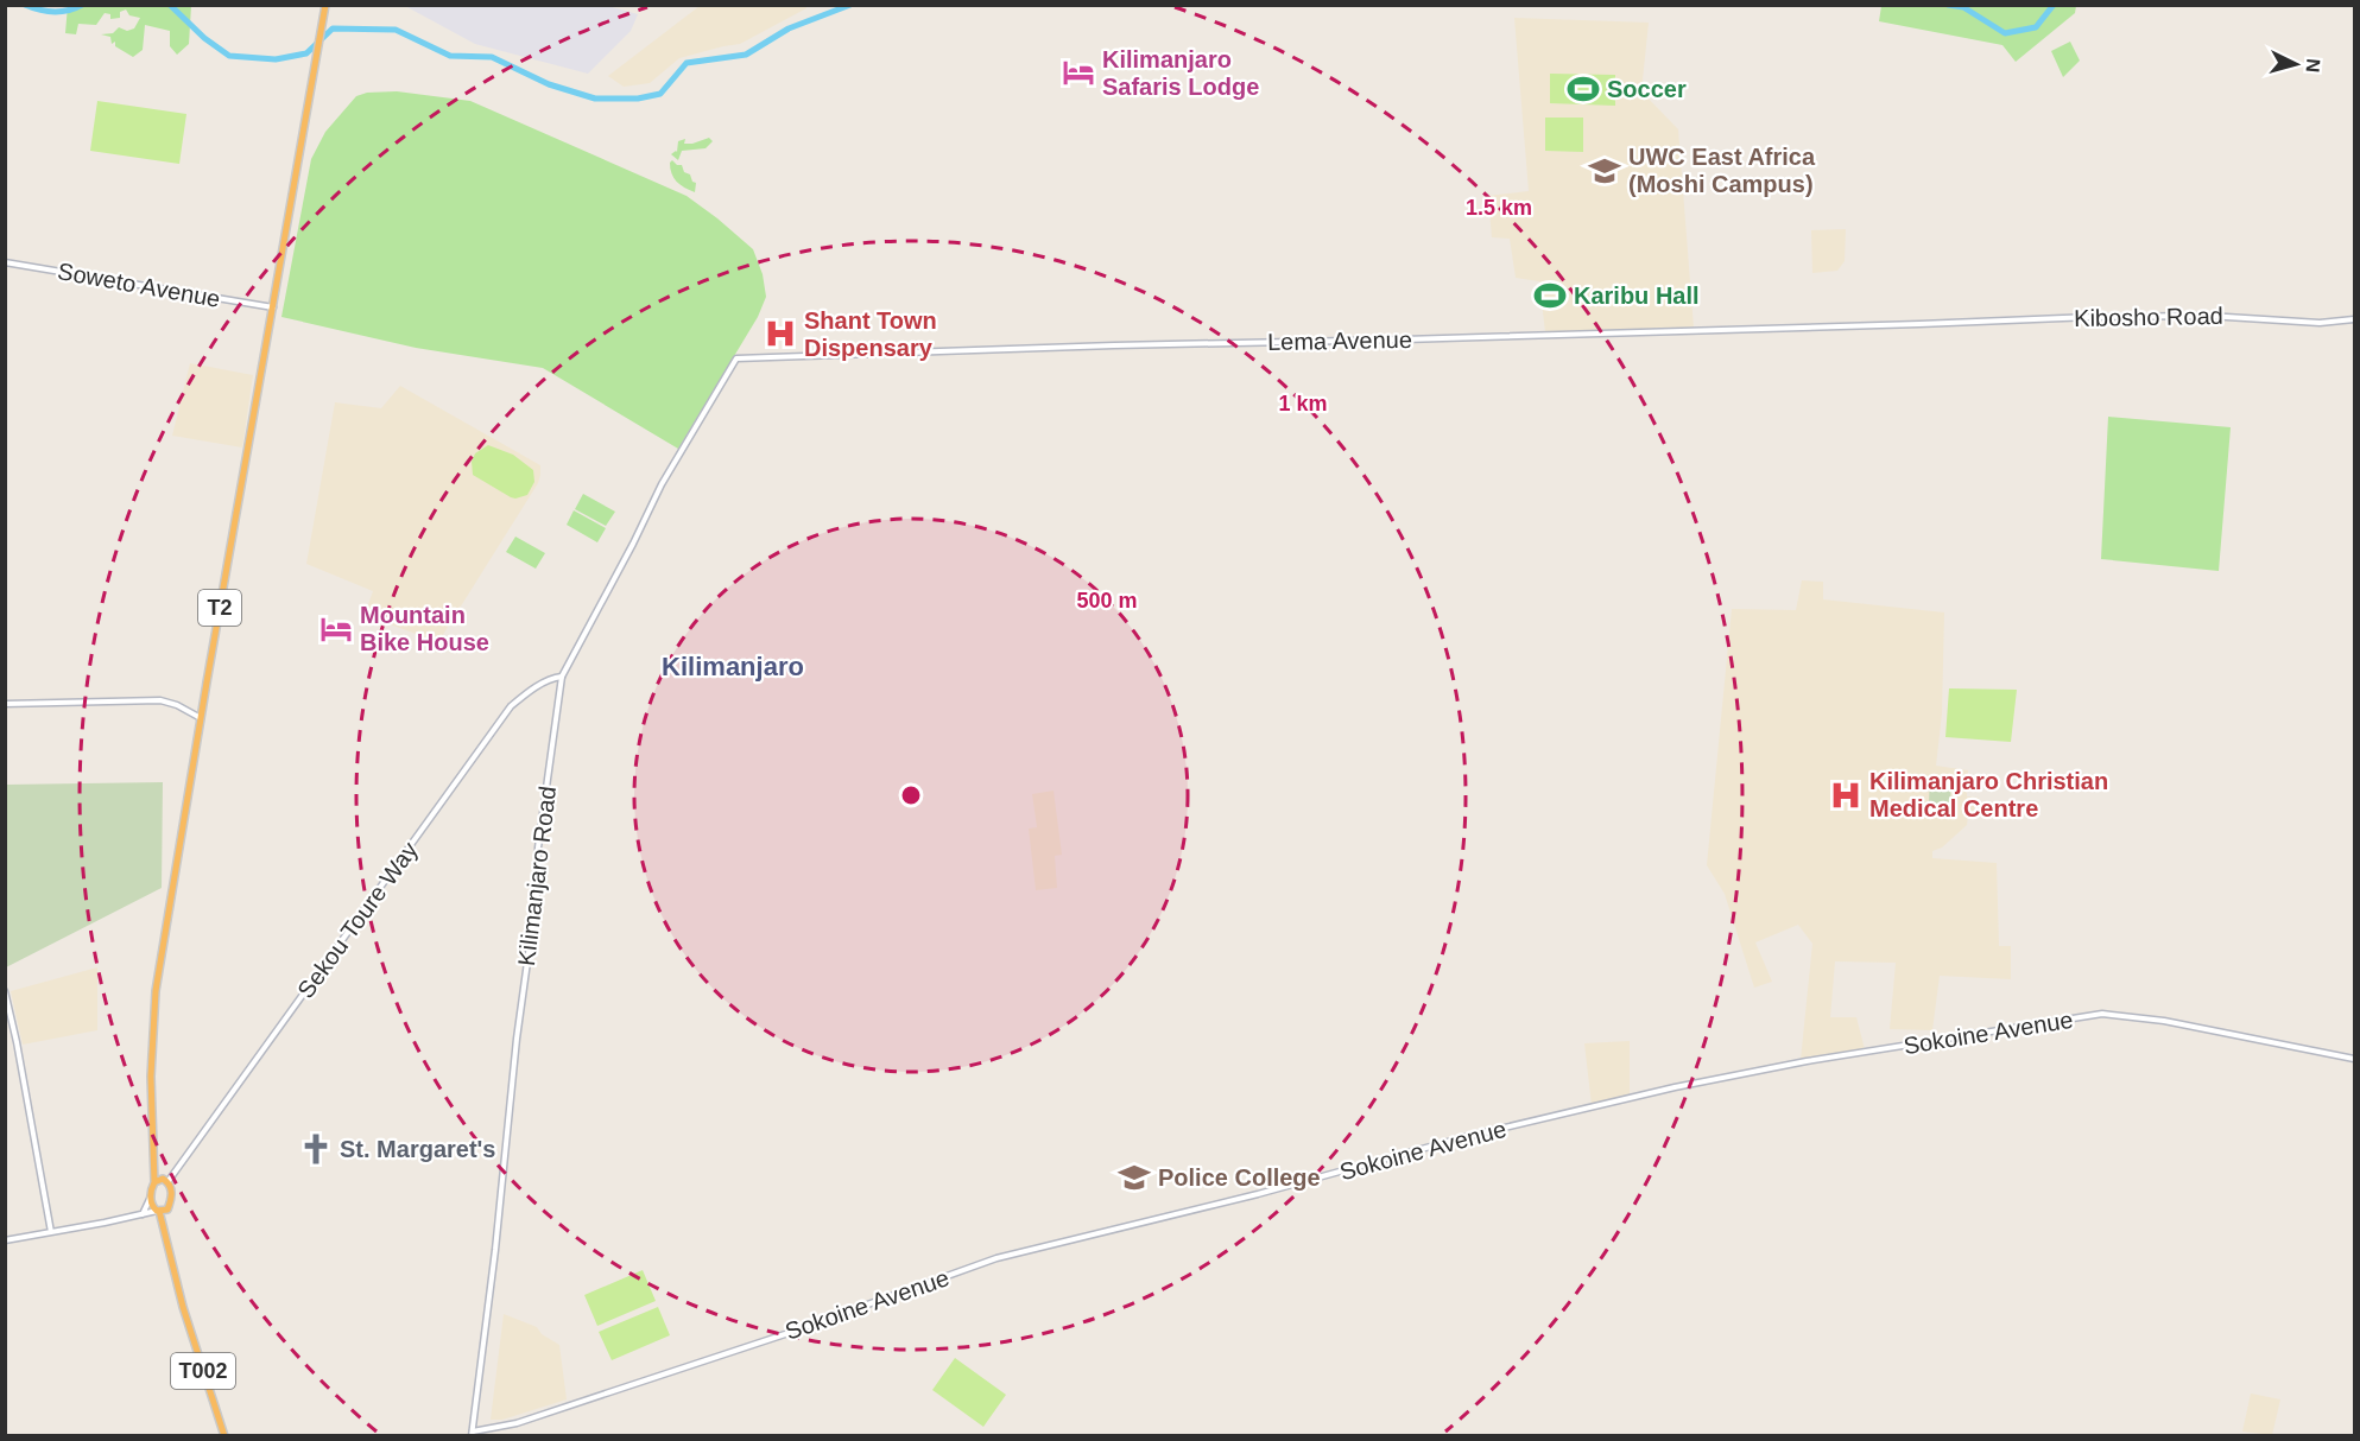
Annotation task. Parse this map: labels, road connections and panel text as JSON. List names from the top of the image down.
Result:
{
  "streets": {
    "highway": ["T2", "T002"],
    "main road": [
      "Soweto Avenue",
      "Kibosho Road",
      "Lema Avenue",
      "Kilimanjaro Road",
      "Sekou Toure Way",
      "Sokoine Avenue"
    ]
  },
  "crossings": [
    ["Soweto Avenue", "T2"],
    ["Kibosho Road", "Lema Avenue"],
    ["Lema Avenue", "Kilimanjaro Road"],
    ["Kilimanjaro Road", "Sekou Toure Way"],
    ["Kilimanjaro Road", "Sokoine Avenue"]
  ],
  "districts": ["Kilimanjaro"],
  "places": {
    "hotel": ["Kilimanjaro Safaris Lodge", "Mountain Bike House"],
    "sports": ["Soccer", "Karibu Hall"],
    "school or university": ["UWC East Africa (Moshi Campus)", "Police College"],
    "hospital": ["Shant Town Dispensary", "Kilimanjaro Christian Medical Centre"],
    "church": ["St. Margaret's"]
  },
  "north": "right",
  "rings": ["1.5 km", "1 km", "500 m"]
}
